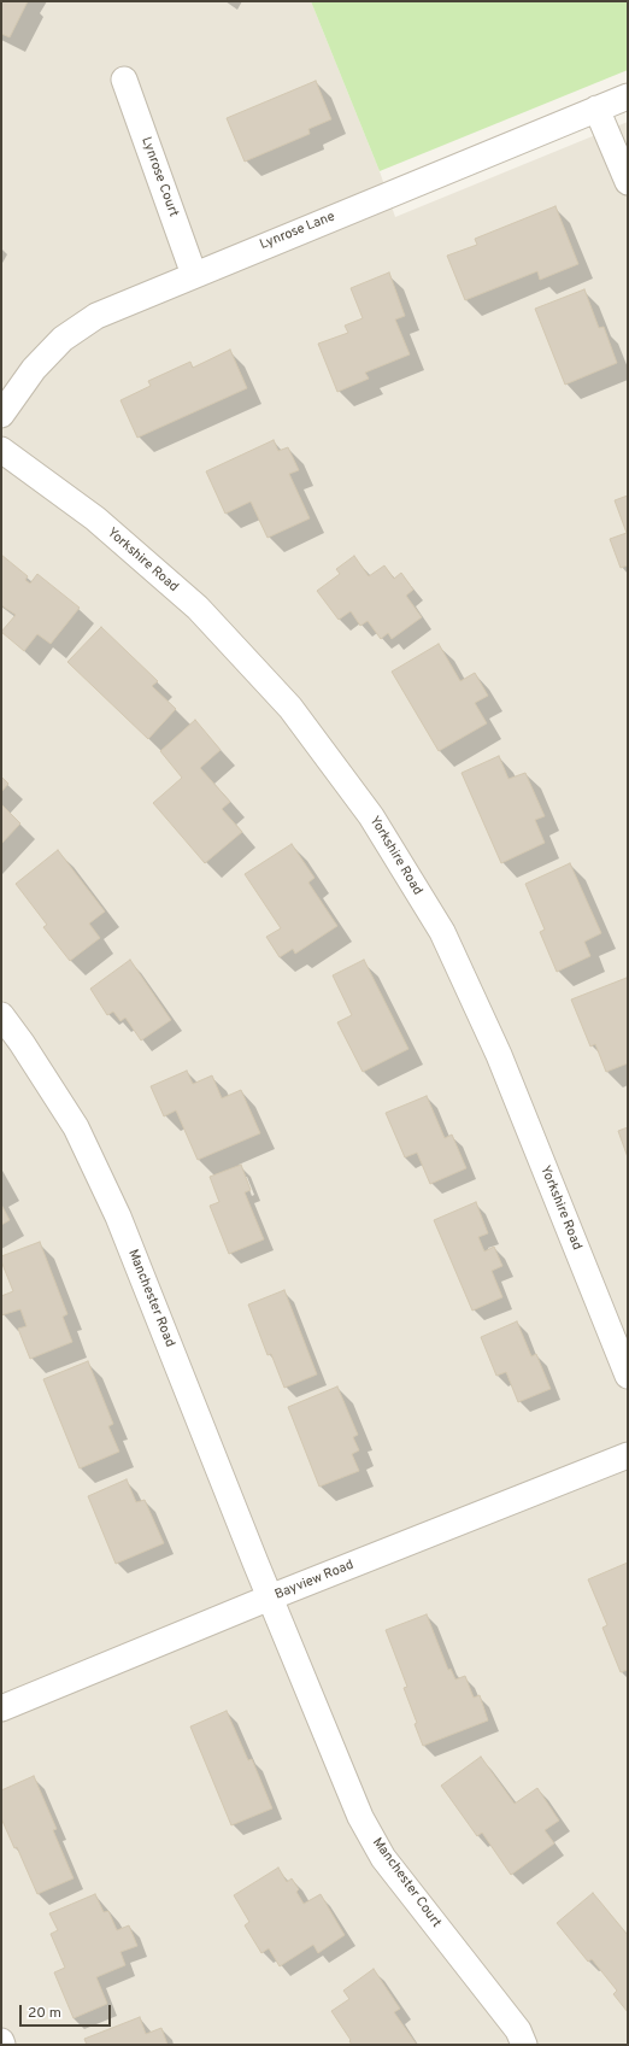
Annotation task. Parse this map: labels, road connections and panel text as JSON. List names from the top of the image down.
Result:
{
  "streets": {
    "street": [
      "Lynrose Court",
      "Lynrose Lane",
      "Yorkshire Road",
      "Manchester Road",
      "Bayview Road",
      "Manchester Court"
    ]
  },
  "crossings": [
    ["Lynrose Court", "Lynrose Lane"],
    ["Manchester Road", "Bayview Road"],
    ["Manchester Road", "Manchester Court"],
    ["Bayview Road", "Manchester Court"]
  ],
  "scale_bar": "20 m"
}
